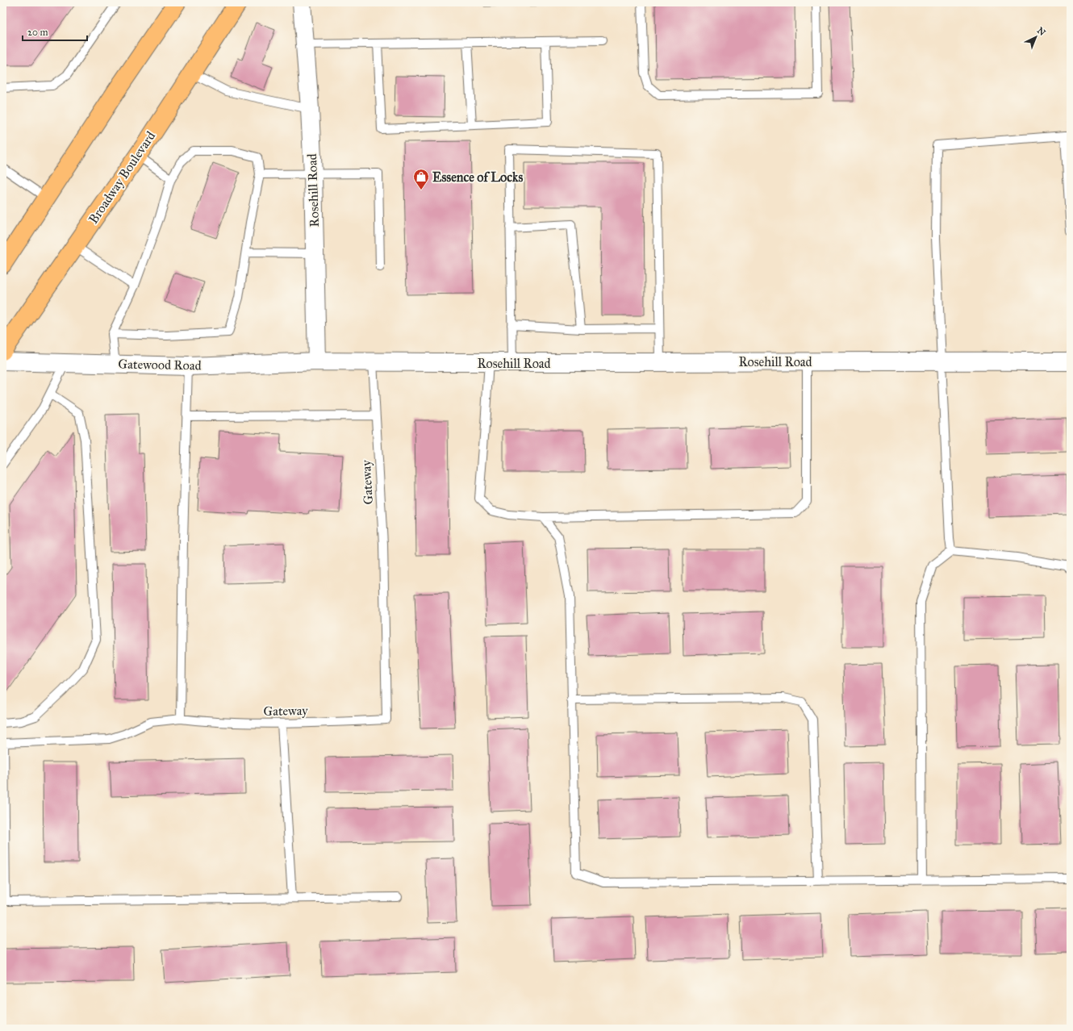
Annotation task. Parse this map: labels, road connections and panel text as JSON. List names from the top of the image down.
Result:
{
  "streets": {
    "main road": ["Broadway Boulevard"],
    "street": ["Rosehill Road", "Gatewood Road"],
    "lane": ["Gateway"]
  },
  "crossings": [
    ["Rosehill Road", "Gatewood Road"],
    ["Rosehill Road", "Gateway"]
  ],
  "places": {
    "shop": ["Essence of Locks"]
  },
  "scale_bar": "20 m",
  "north": "top right"
}
